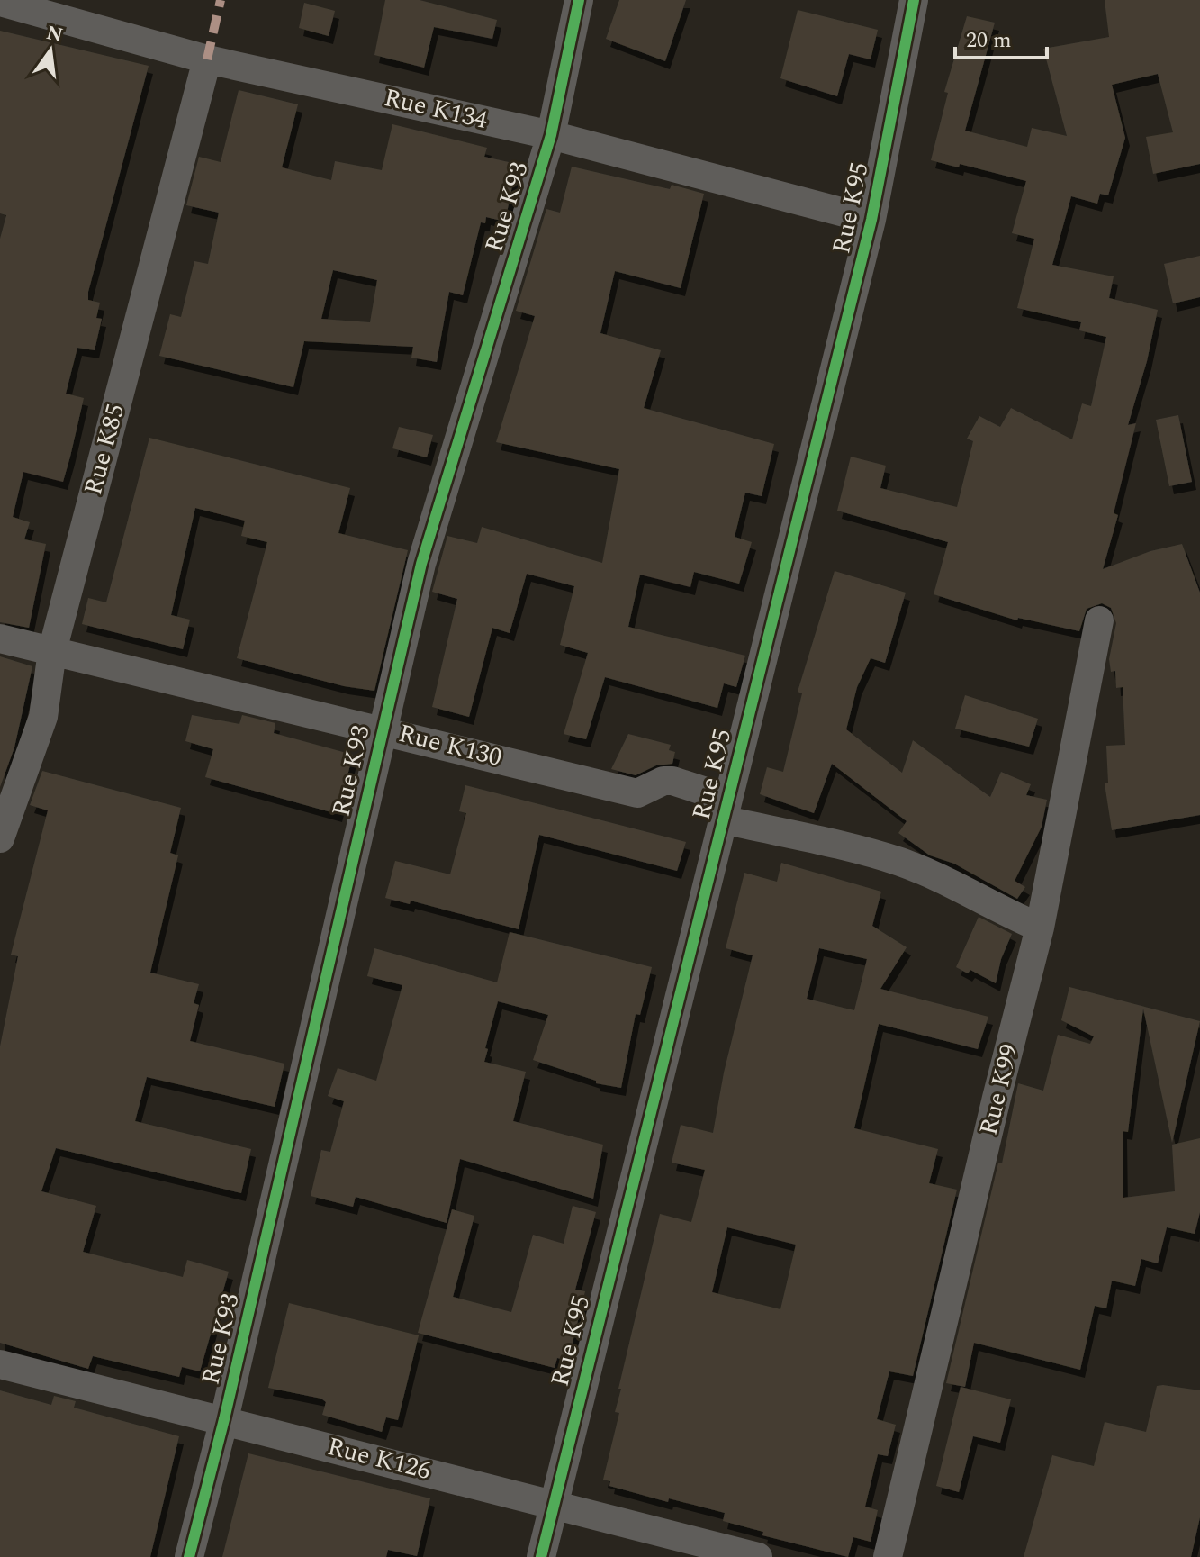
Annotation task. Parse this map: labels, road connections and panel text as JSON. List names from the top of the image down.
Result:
{
  "streets": {
    "street": [
      "Rue K134",
      "Rue K93",
      "Rue K95",
      "Rue K85",
      "Rue K130",
      "Rue K99",
      "Rue K126"
    ]
  },
  "crossings": [
    ["Rue K134", "Rue K93"],
    ["Rue K134", "Rue K95"],
    ["Rue K134", "Rue K85"],
    ["Rue K93", "Rue K130"],
    ["Rue K93", "Rue K126"],
    ["Rue K95", "Rue K130"],
    ["Rue K95", "Rue K126"],
    ["Rue K85", "Rue K130"],
    ["Rue K130", "Rue K99"]
  ],
  "scale_bar": "20 m",
  "north": "top"
}
